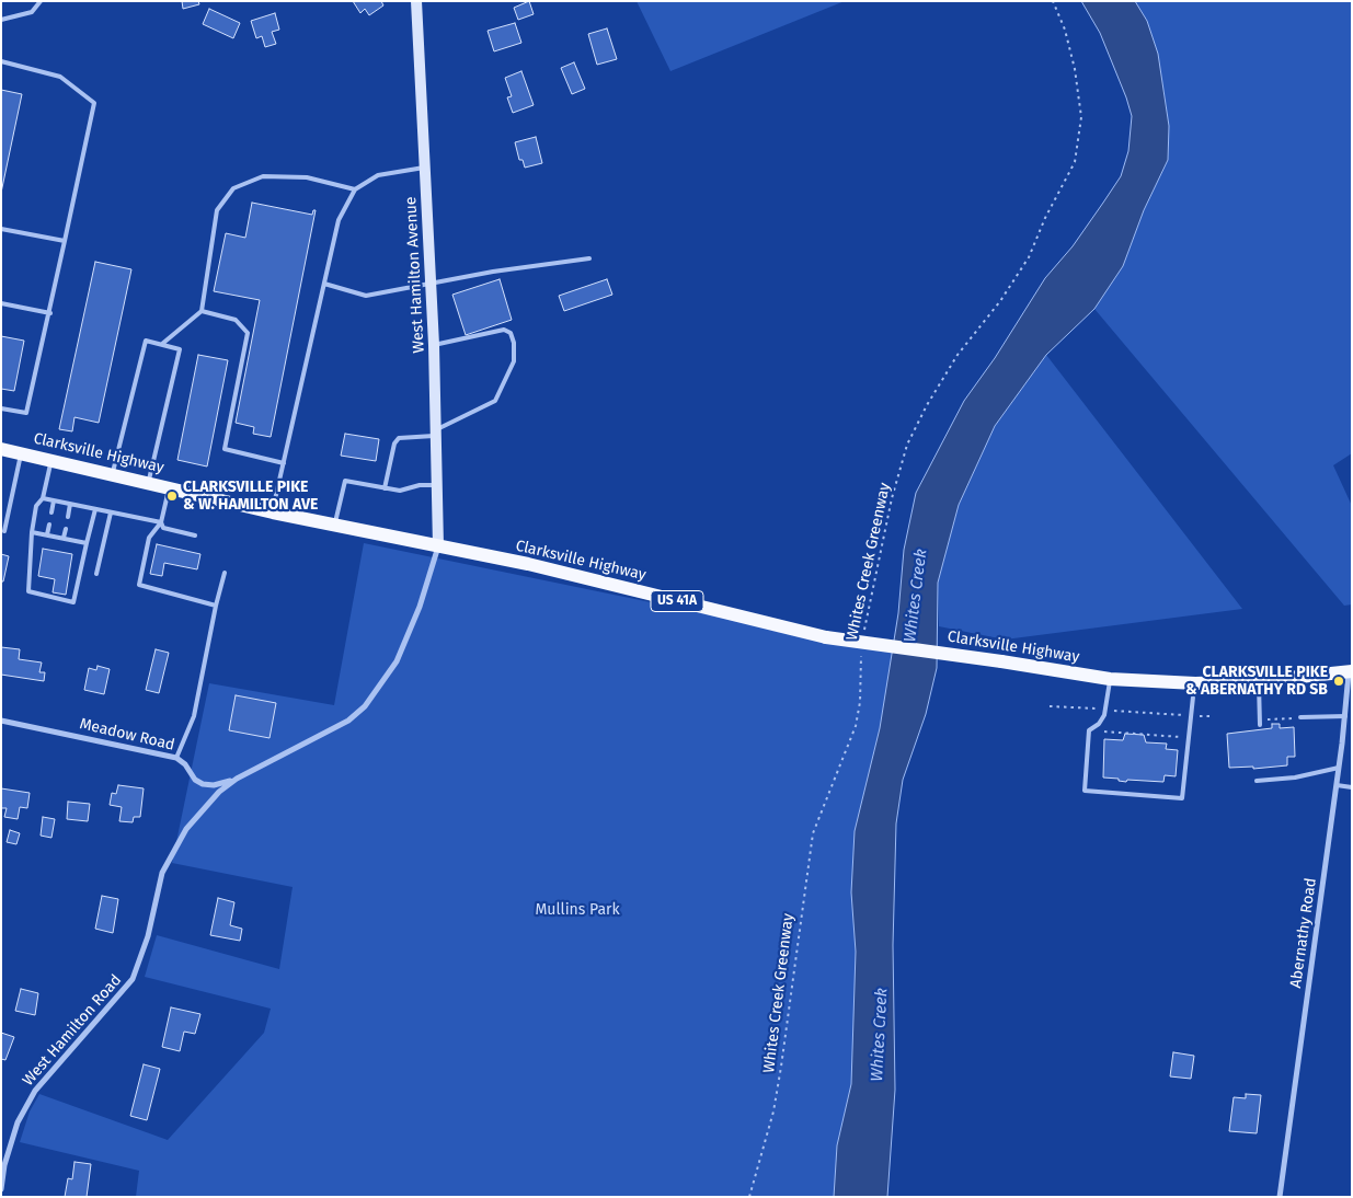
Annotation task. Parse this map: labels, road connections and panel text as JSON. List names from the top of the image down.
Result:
{
  "streets": {
    "main road": ["Clarksville Highway", "US 41A"],
    "street": [
      "West Hamilton Avenue",
      "Meadow Road",
      "Abernathy Road",
      "West Hamilton Road"
    ],
    "path": ["Whites Creek Greenway"]
  },
  "crossings": [
    ["West Hamilton Avenue", "Clarksville Highway"],
    ["West Hamilton Avenue", "West Hamilton Road"],
    ["Clarksville Highway", "Abernathy Road"],
    ["Clarksville Highway", "West Hamilton Road"],
    ["Meadow Road", "West Hamilton Road"]
  ],
  "water": ["Whites Creek"],
  "parks": ["Mullins Park"],
  "places": ["CLARKSVILLE PIKE & W. HAMILTON AVE", "CLARKSVILLE PIKE & ABERNATHY RD SB"]
}
